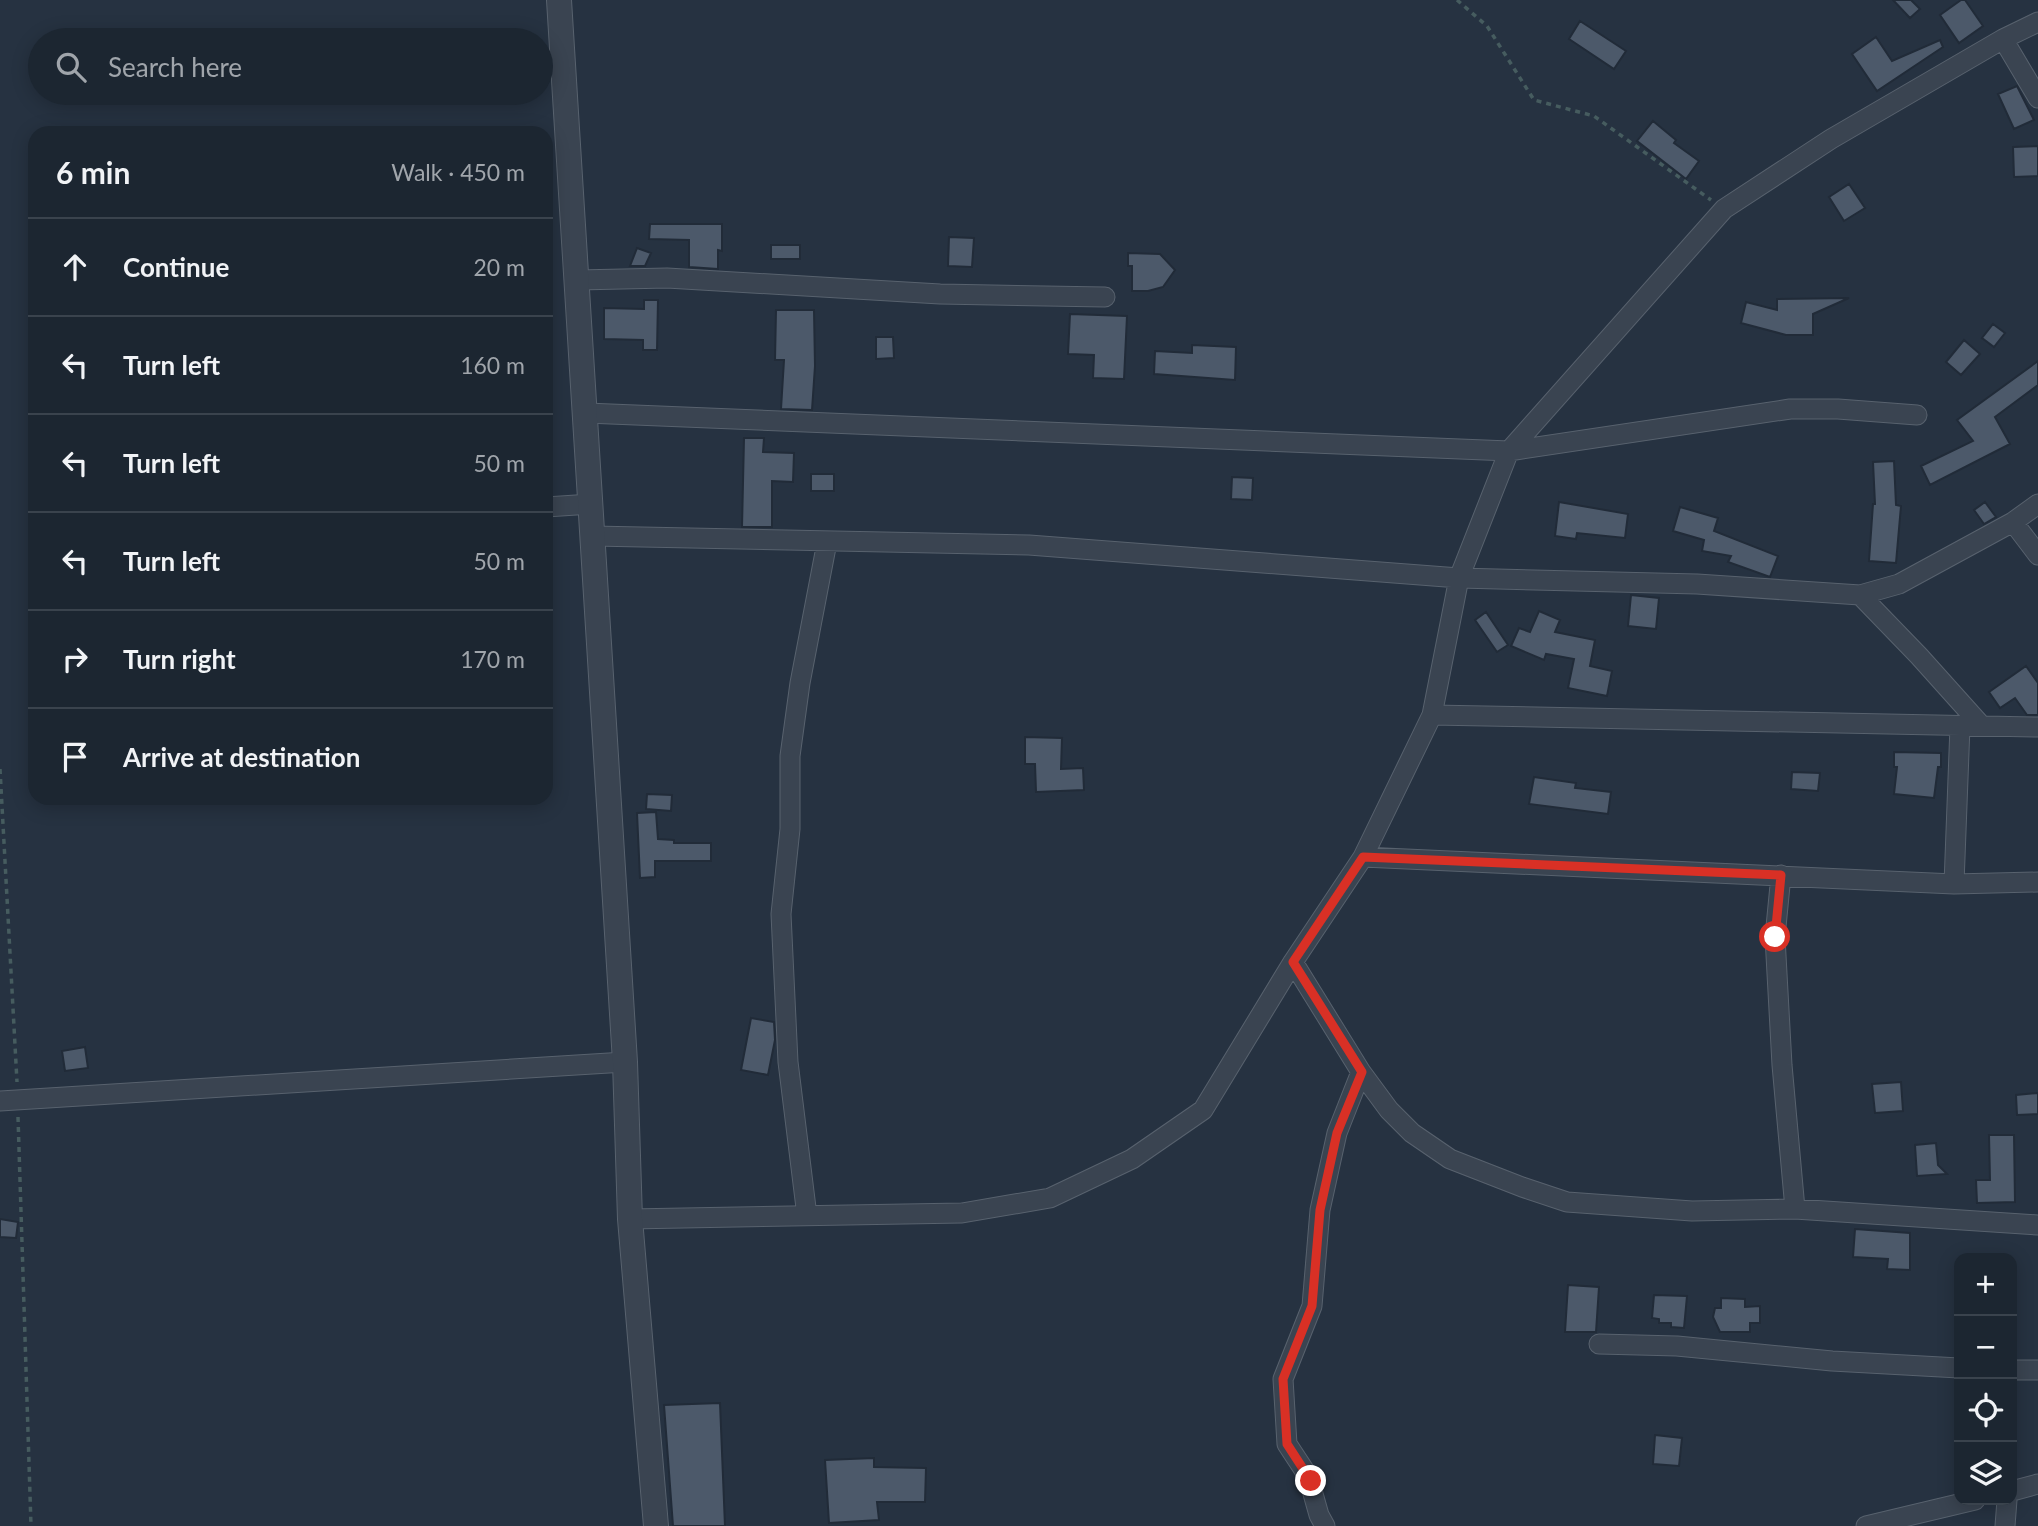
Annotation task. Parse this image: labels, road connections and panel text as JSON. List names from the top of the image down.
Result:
{
  "page": {
    "search": "Search here",
    "heading": ["6 min", "Walk · 450 m"],
    "list": [
      ["Continue", "20 m"],
      ["Turn left", "160 m"],
      ["Turn left", "50 m"],
      ["Turn left", "50 m"],
      ["Turn right", "170 m"],
      "Arrive at destination"
    ],
    "map_buttons": ["+", "−"]
  }
}
